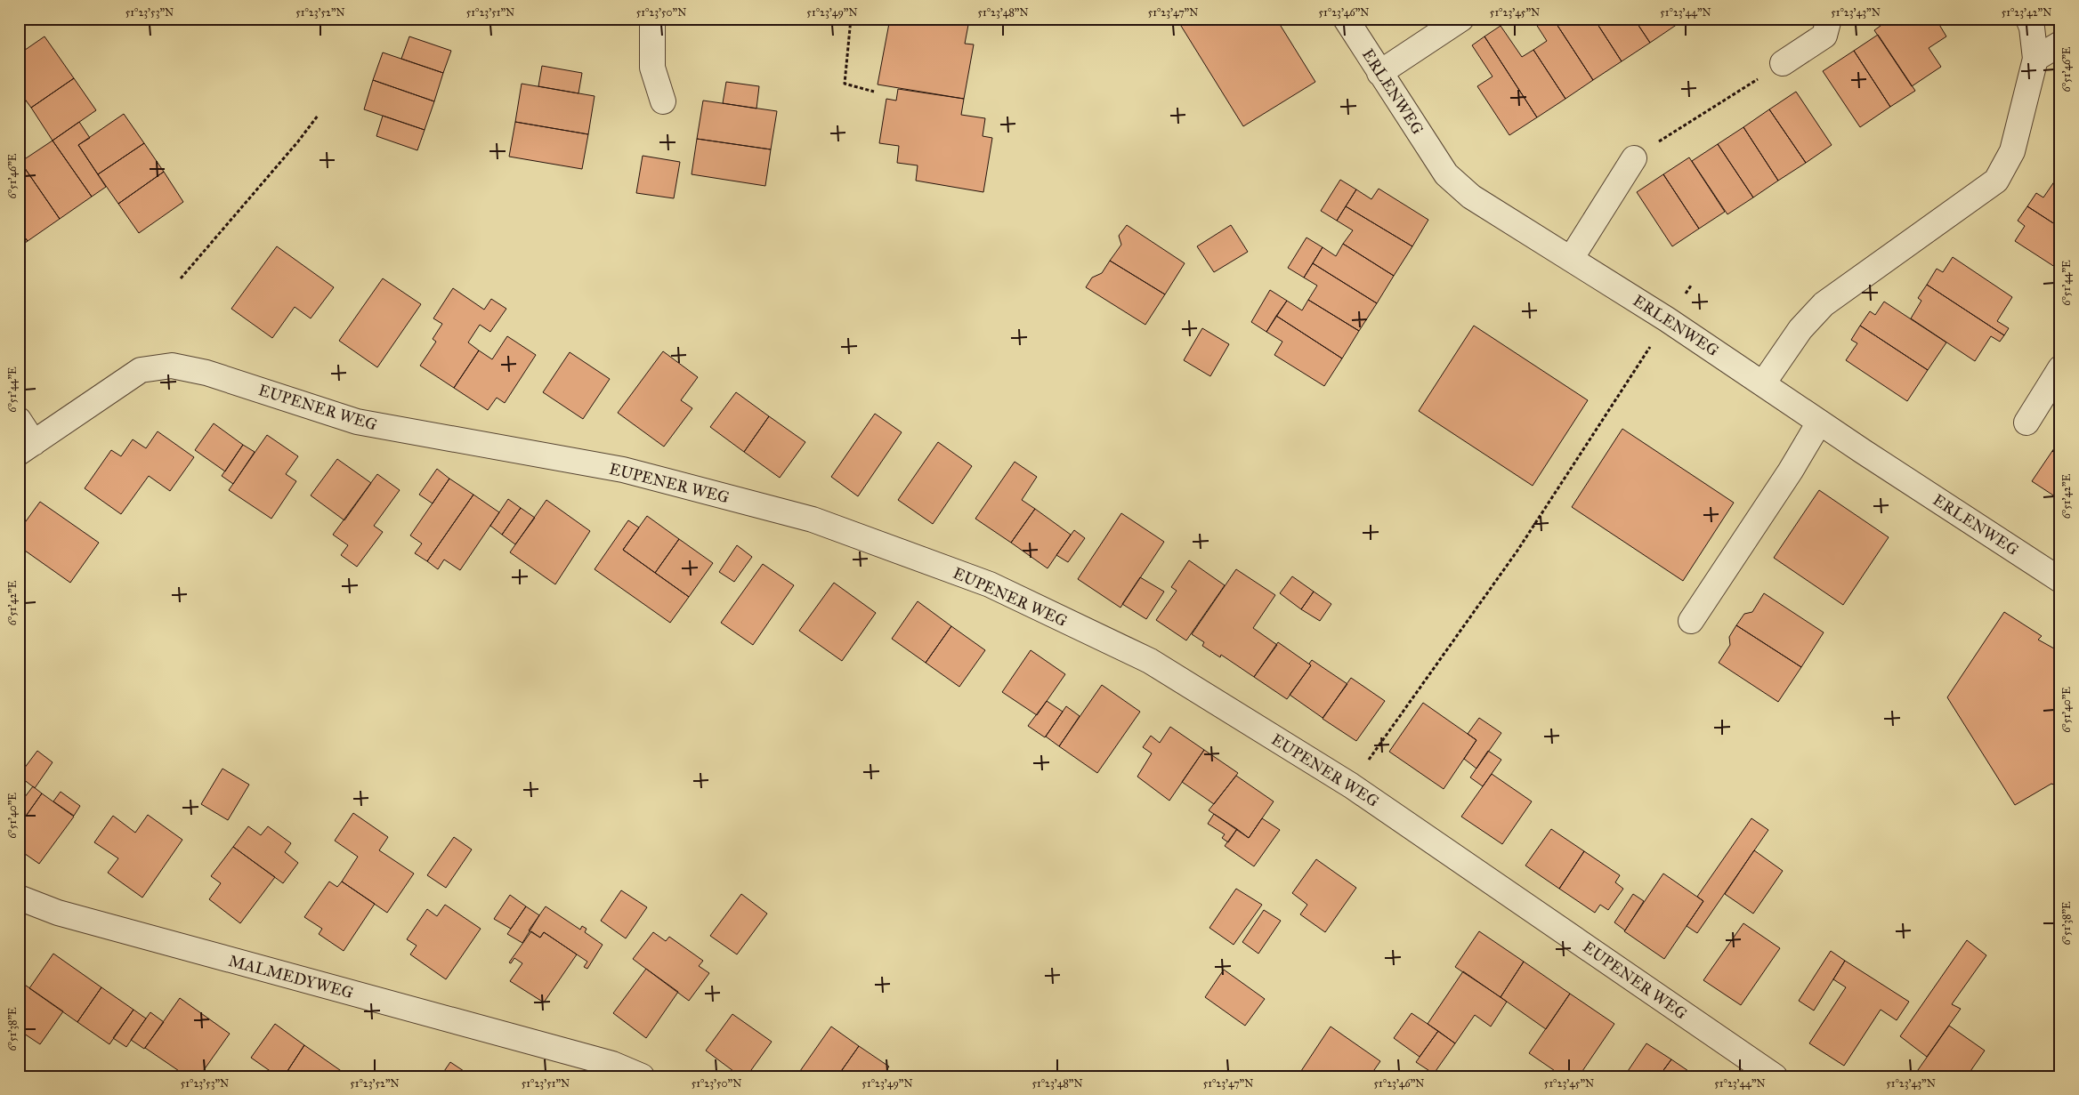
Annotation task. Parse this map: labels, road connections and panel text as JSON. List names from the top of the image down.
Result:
{
  "streets": {
    "street": ["ERLENWEG", "EUPENER WEG", "MALMEDYWEG"]
  },
  "coordinates": [
    "51°23'53\"N",
    "51°23'52\"N",
    "51°23'51\"N",
    "51°23'50\"N",
    "51°23'49\"N",
    "51°23'48\"N",
    "51°23'47\"N",
    "51°23'46\"N",
    "51°23'45\"N",
    "51°23'44\"N",
    "51°23'43\"N",
    "51°23'42\"N",
    "6°51'46\"E",
    "6°51'44\"E",
    "6°51'42\"E",
    "6°51'40\"E",
    "6°51'38\"E"
  ]
}
